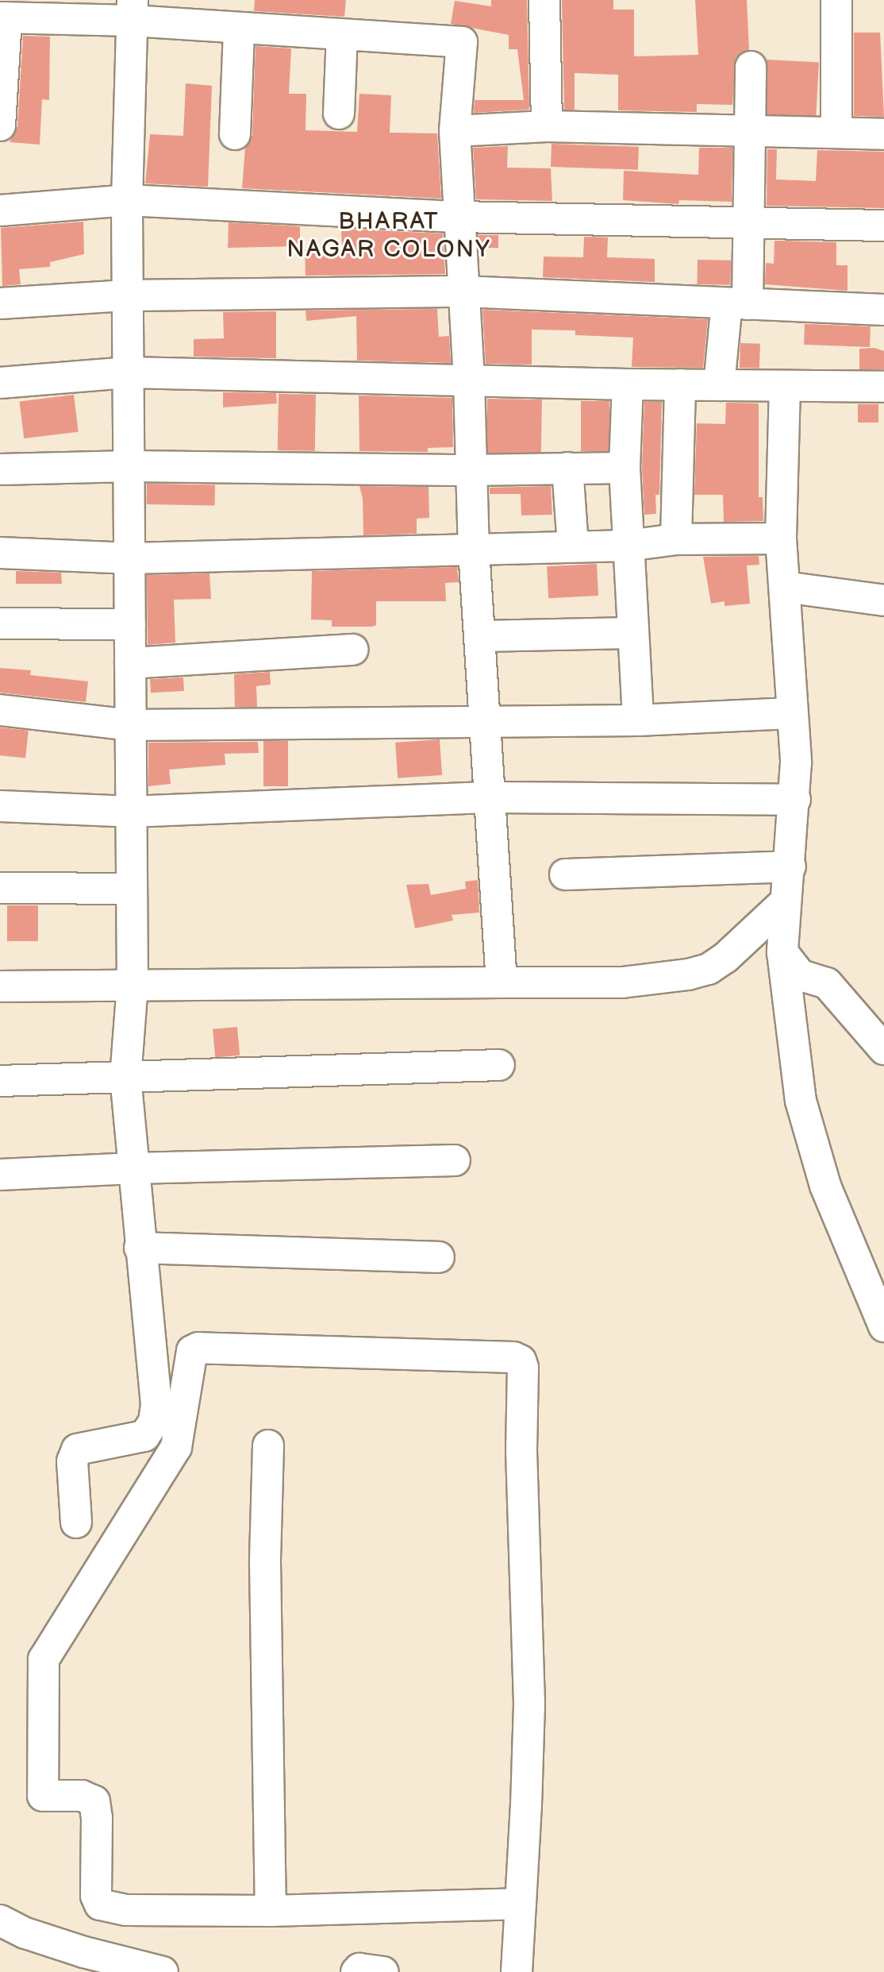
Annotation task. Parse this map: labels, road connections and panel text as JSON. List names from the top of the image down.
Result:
{
  "districts": ["BHARAT NAGAR COLONY"]
}
